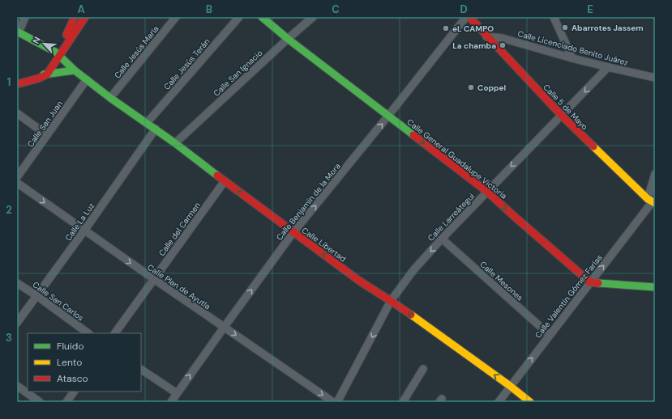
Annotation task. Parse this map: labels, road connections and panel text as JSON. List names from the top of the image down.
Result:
{
  "streets": {
    "street": [
      "Calle Licenciado Benito Juárez",
      "Calle Jesús María",
      "Calle Jesús Terán",
      "Calle San Ignacio",
      "Calle 5 de Mayo",
      "Calle San Juan",
      "Calle General Guadalupe Victoria",
      "Calle Benjamín de la Mora",
      "Calle Larreátegui",
      "Calle La Luz",
      "Calle del Carmen",
      "Calle Libertad",
      "Calle Mesones",
      "Calle Plan de Ayutla",
      "Calle Valentín Gómez Farías",
      "Calle San Carlos"
    ]
  },
  "crossings": [
    ["Calle Licenciado Benito Juárez", "Calle 5 de Mayo"],
    ["Calle Licenciado Benito Juárez", "Calle Larreátegui"],
    ["Calle Jesús María", "Calle Libertad"],
    ["Calle Jesús Terán", "Calle Libertad"],
    ["Calle San Ignacio", "Calle General Guadalupe Victoria"],
    ["Calle San Ignacio", "Calle Libertad"],
    ["Calle 5 de Mayo", "Calle Larreátegui"],
    ["Calle 5 de Mayo", "Calle Valentín Gómez Farías"],
    ["Calle San Juan", "Calle Libertad"],
    ["Calle General Guadalupe Victoria", "Calle Benjamín de la Mora"],
    ["Calle General Guadalupe Victoria", "Calle Larreátegui"],
    ["Calle General Guadalupe Victoria", "Calle Valentín Gómez Farías"],
    ["Calle Benjamín de la Mora", "Calle Libertad"],
    ["Calle Benjamín de la Mora", "Calle Plan de Ayutla"],
    ["Calle Larreátegui", "Calle Libertad"],
    ["Calle Larreátegui", "Calle Mesones"],
    ["Calle La Luz", "Calle Libertad"],
    ["Calle La Luz", "Calle Plan de Ayutla"],
    ["Calle La Luz", "Calle San Carlos"],
    ["Calle del Carmen", "Calle Libertad"],
    ["Calle del Carmen", "Calle Plan de Ayutla"],
    ["Calle Libertad", "Calle Valentín Gómez Farías"],
    ["Calle Mesones", "Calle Valentín Gómez Farías"]
  ],
  "one_way": [
    "Calle General Guadalupe Victoria",
    "Calle Benjamín de la Mora",
    "Calle Larreátegui",
    "Calle Libertad",
    "Calle Plan de Ayutla",
    "Calle Valentín Gómez Farías"
  ],
  "places": [
    "Abarrotes Jassem",
    "eL CAMPO",
    "La chamba",
    "Coppel"
  ],
  "legend": ["Fluido", "Lento", "Atasco"],
  "north": "top left",
  "grid": {
    "columns": [
      "A",
      "B",
      "C",
      "D",
      "E"
    ],
    "rows": ["1", "2", "3"]
  }
}
